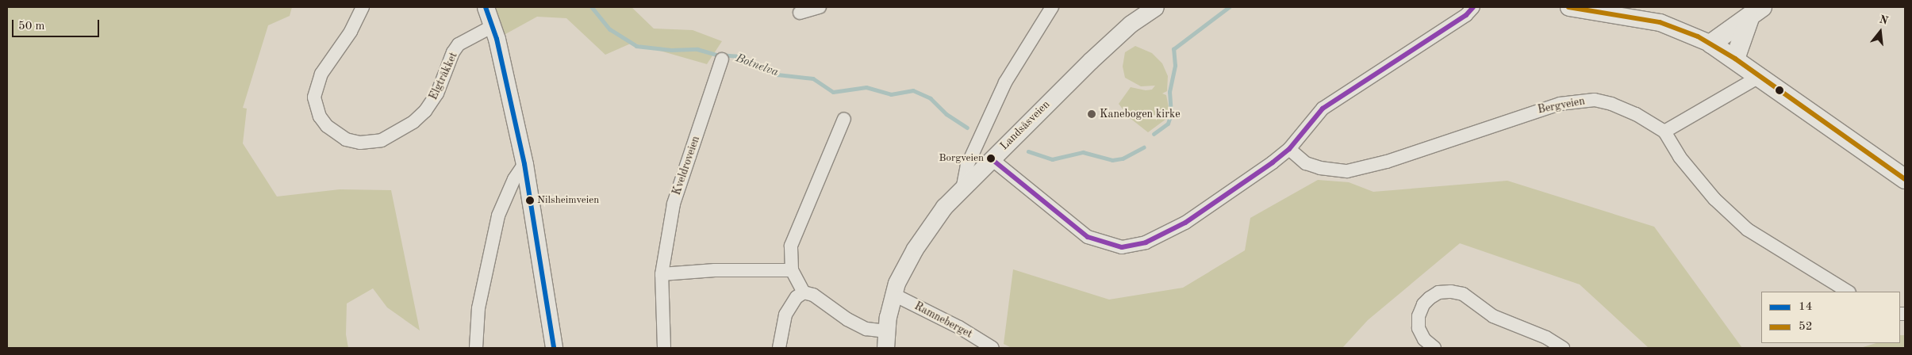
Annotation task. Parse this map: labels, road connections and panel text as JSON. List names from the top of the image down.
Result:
{
  "streets": {
    "street": [
      "Elgtråkket",
      "Bergveien",
      "Landsåsveien",
      "Kveldroveien",
      "Ramneberget"
    ]
  },
  "crossings": [
    ["Landsåsveien", "Ramneberget"]
  ],
  "water": ["Botnelva"],
  "places": ["Kanebogen kirke", "Borgveien", "Nilsheimveien"],
  "lines": ["transit line 14", "transit line 52"],
  "legend": ["14", "52"],
  "scale_bar": "50 m",
  "north": "top"
}
